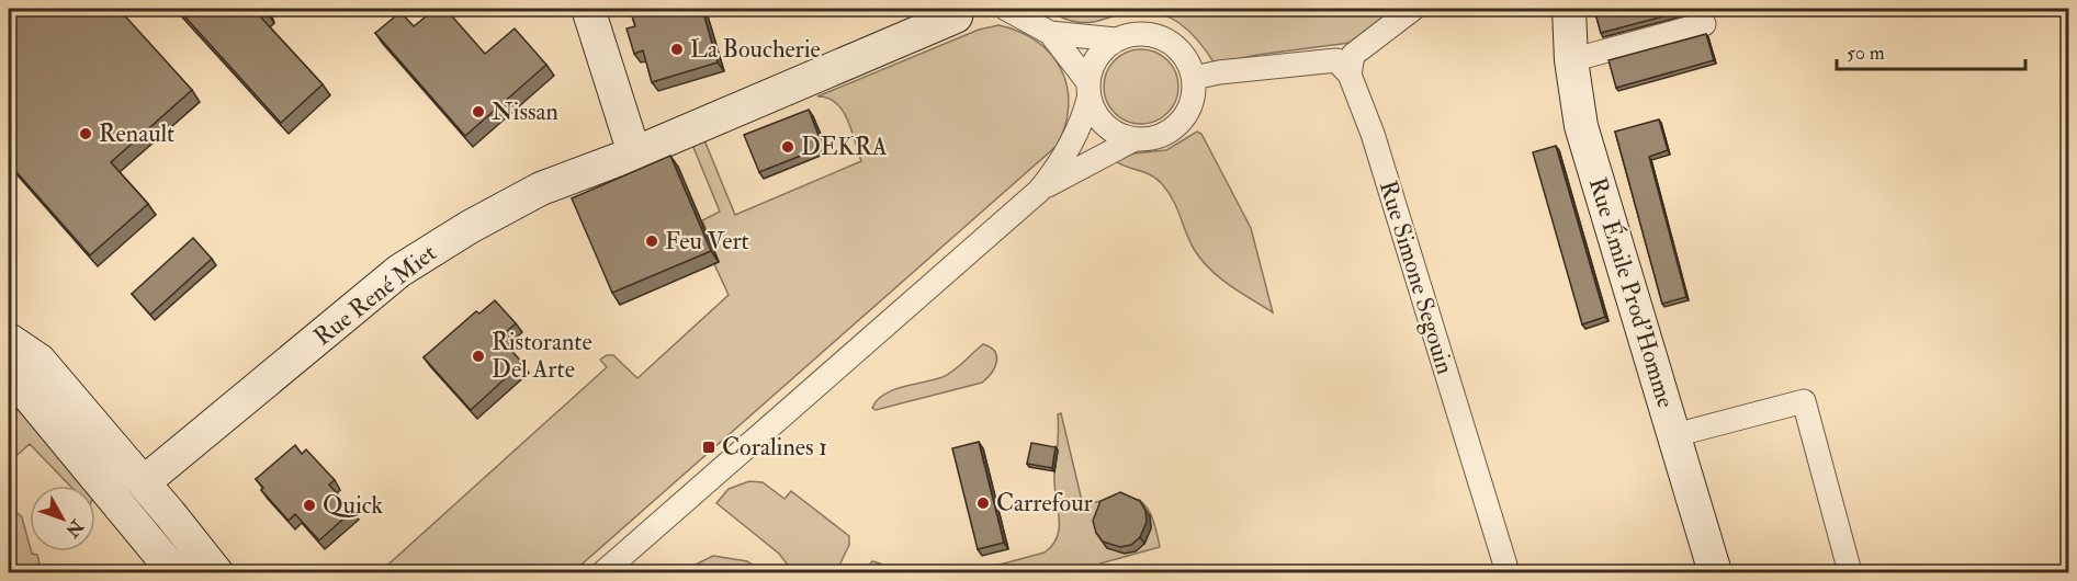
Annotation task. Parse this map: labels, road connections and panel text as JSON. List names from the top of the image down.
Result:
{
  "streets": {
    "street": ["Rue Simone Segouin", "Rue Émile Prod'Homme", "Rue René Miet"]
  },
  "places": {
    "other": [
      "La Boucherie",
      "Nissan",
      "Renault",
      "DEKRA",
      "Feu Vert",
      "Ristorante Del Arte",
      "Carrefour",
      "Quick"
    ],
    "transit": ["Coralines 1"]
  },
  "scale_bar": "50 m",
  "north": "bottom right"
}
